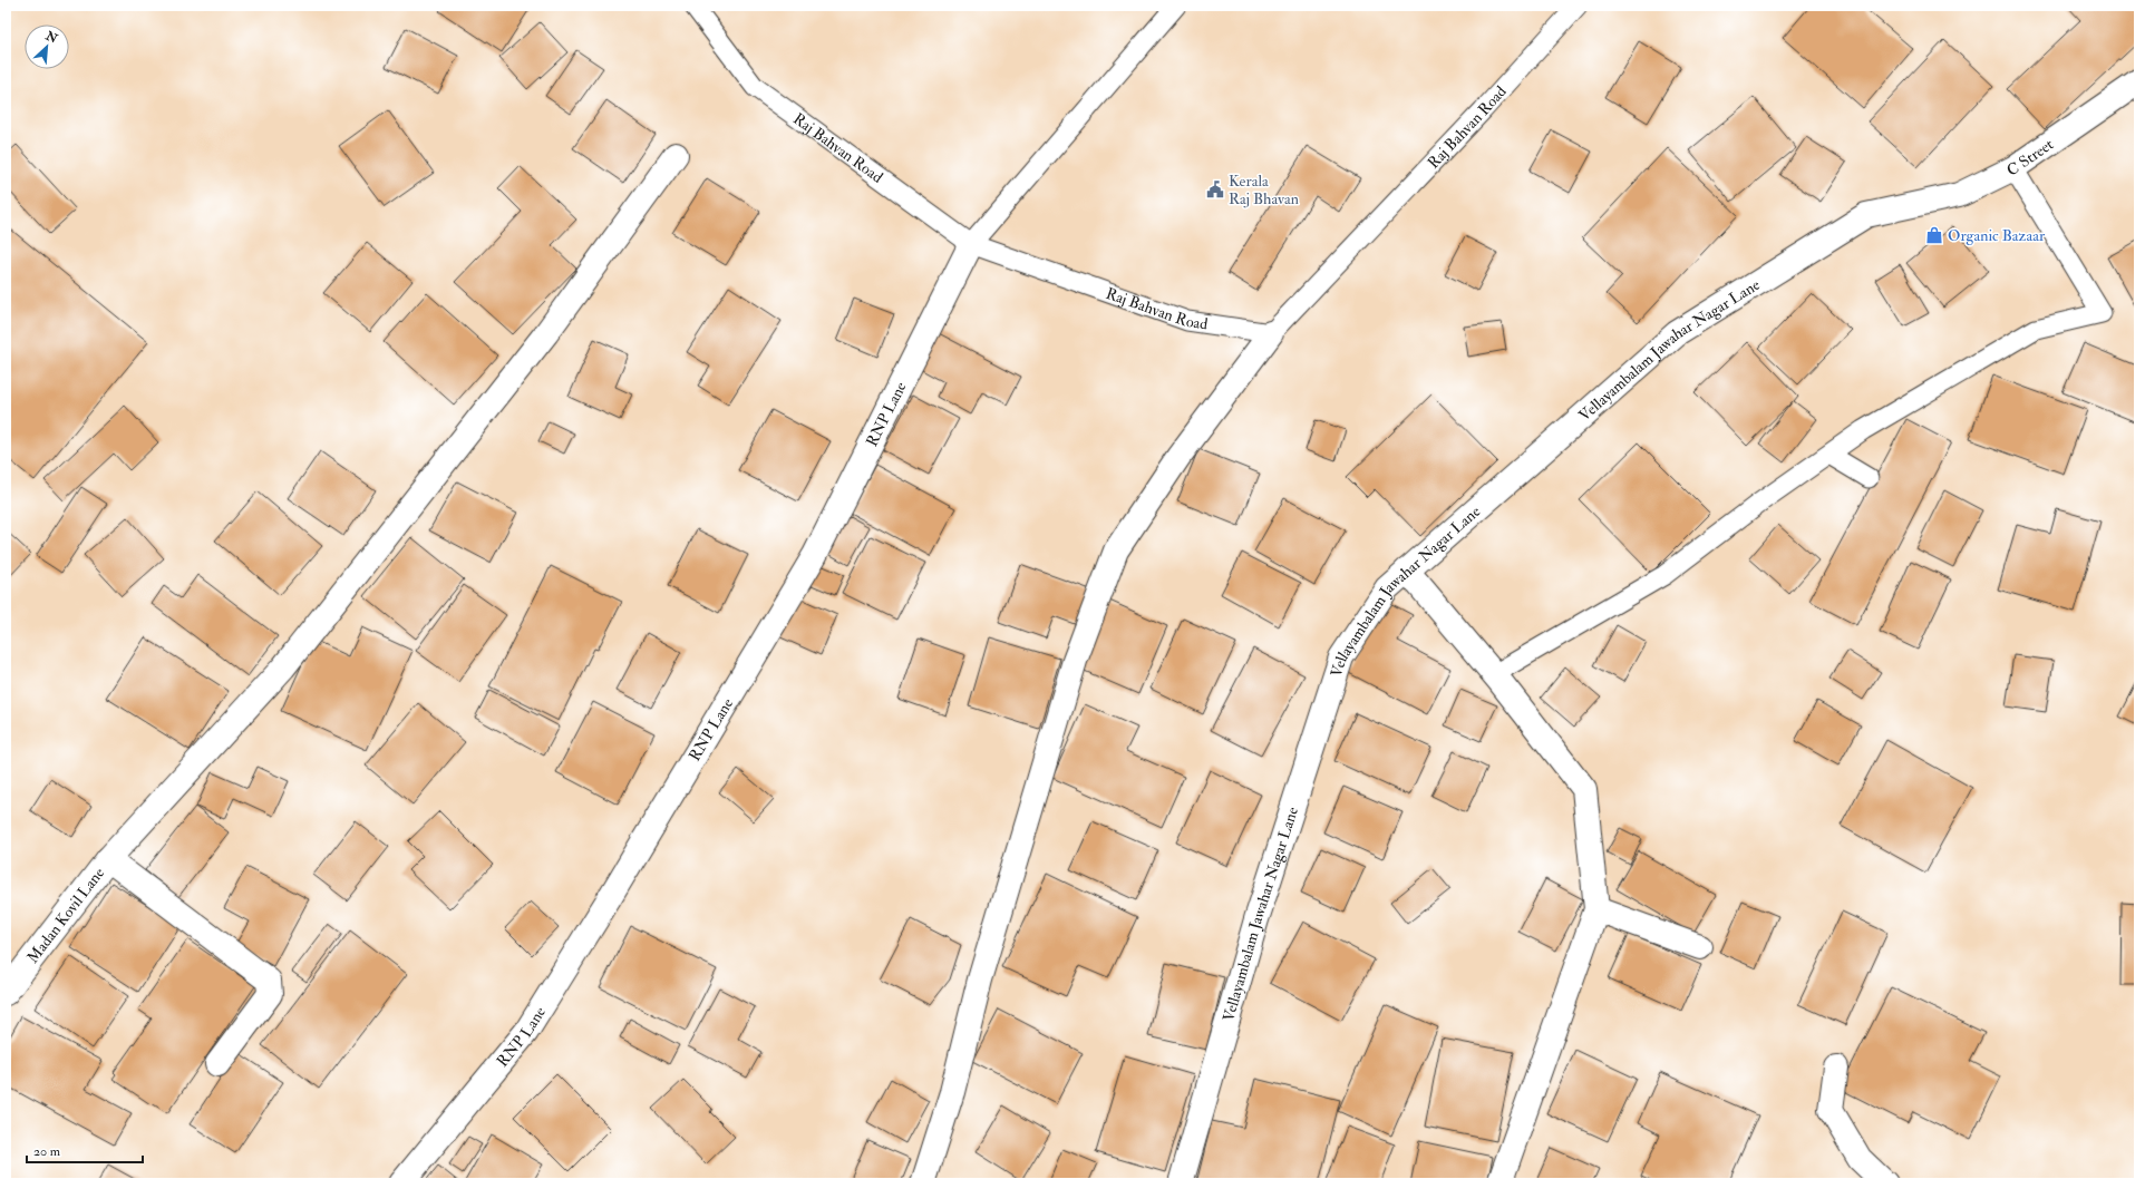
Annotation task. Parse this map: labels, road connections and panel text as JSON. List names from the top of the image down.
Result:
{
  "streets": {
    "street": [
      "C Street",
      "Vellayambalam Jawahar Nagar Lane",
      "RNP Lane",
      "Madan Kovil Lane"
    ],
    "lane": ["Raj Bahvan Road"]
  },
  "crossings": [
    ["Raj Bahvan Road", "RNP Lane"],
    ["C Street", "Vellayambalam Jawahar Nagar Lane"]
  ],
  "places": {
    "public building": ["Kerala Raj Bhavan"],
    "shop": ["Organic Bazaar"]
  },
  "scale_bar": "20 m",
  "north": "top right"
}
